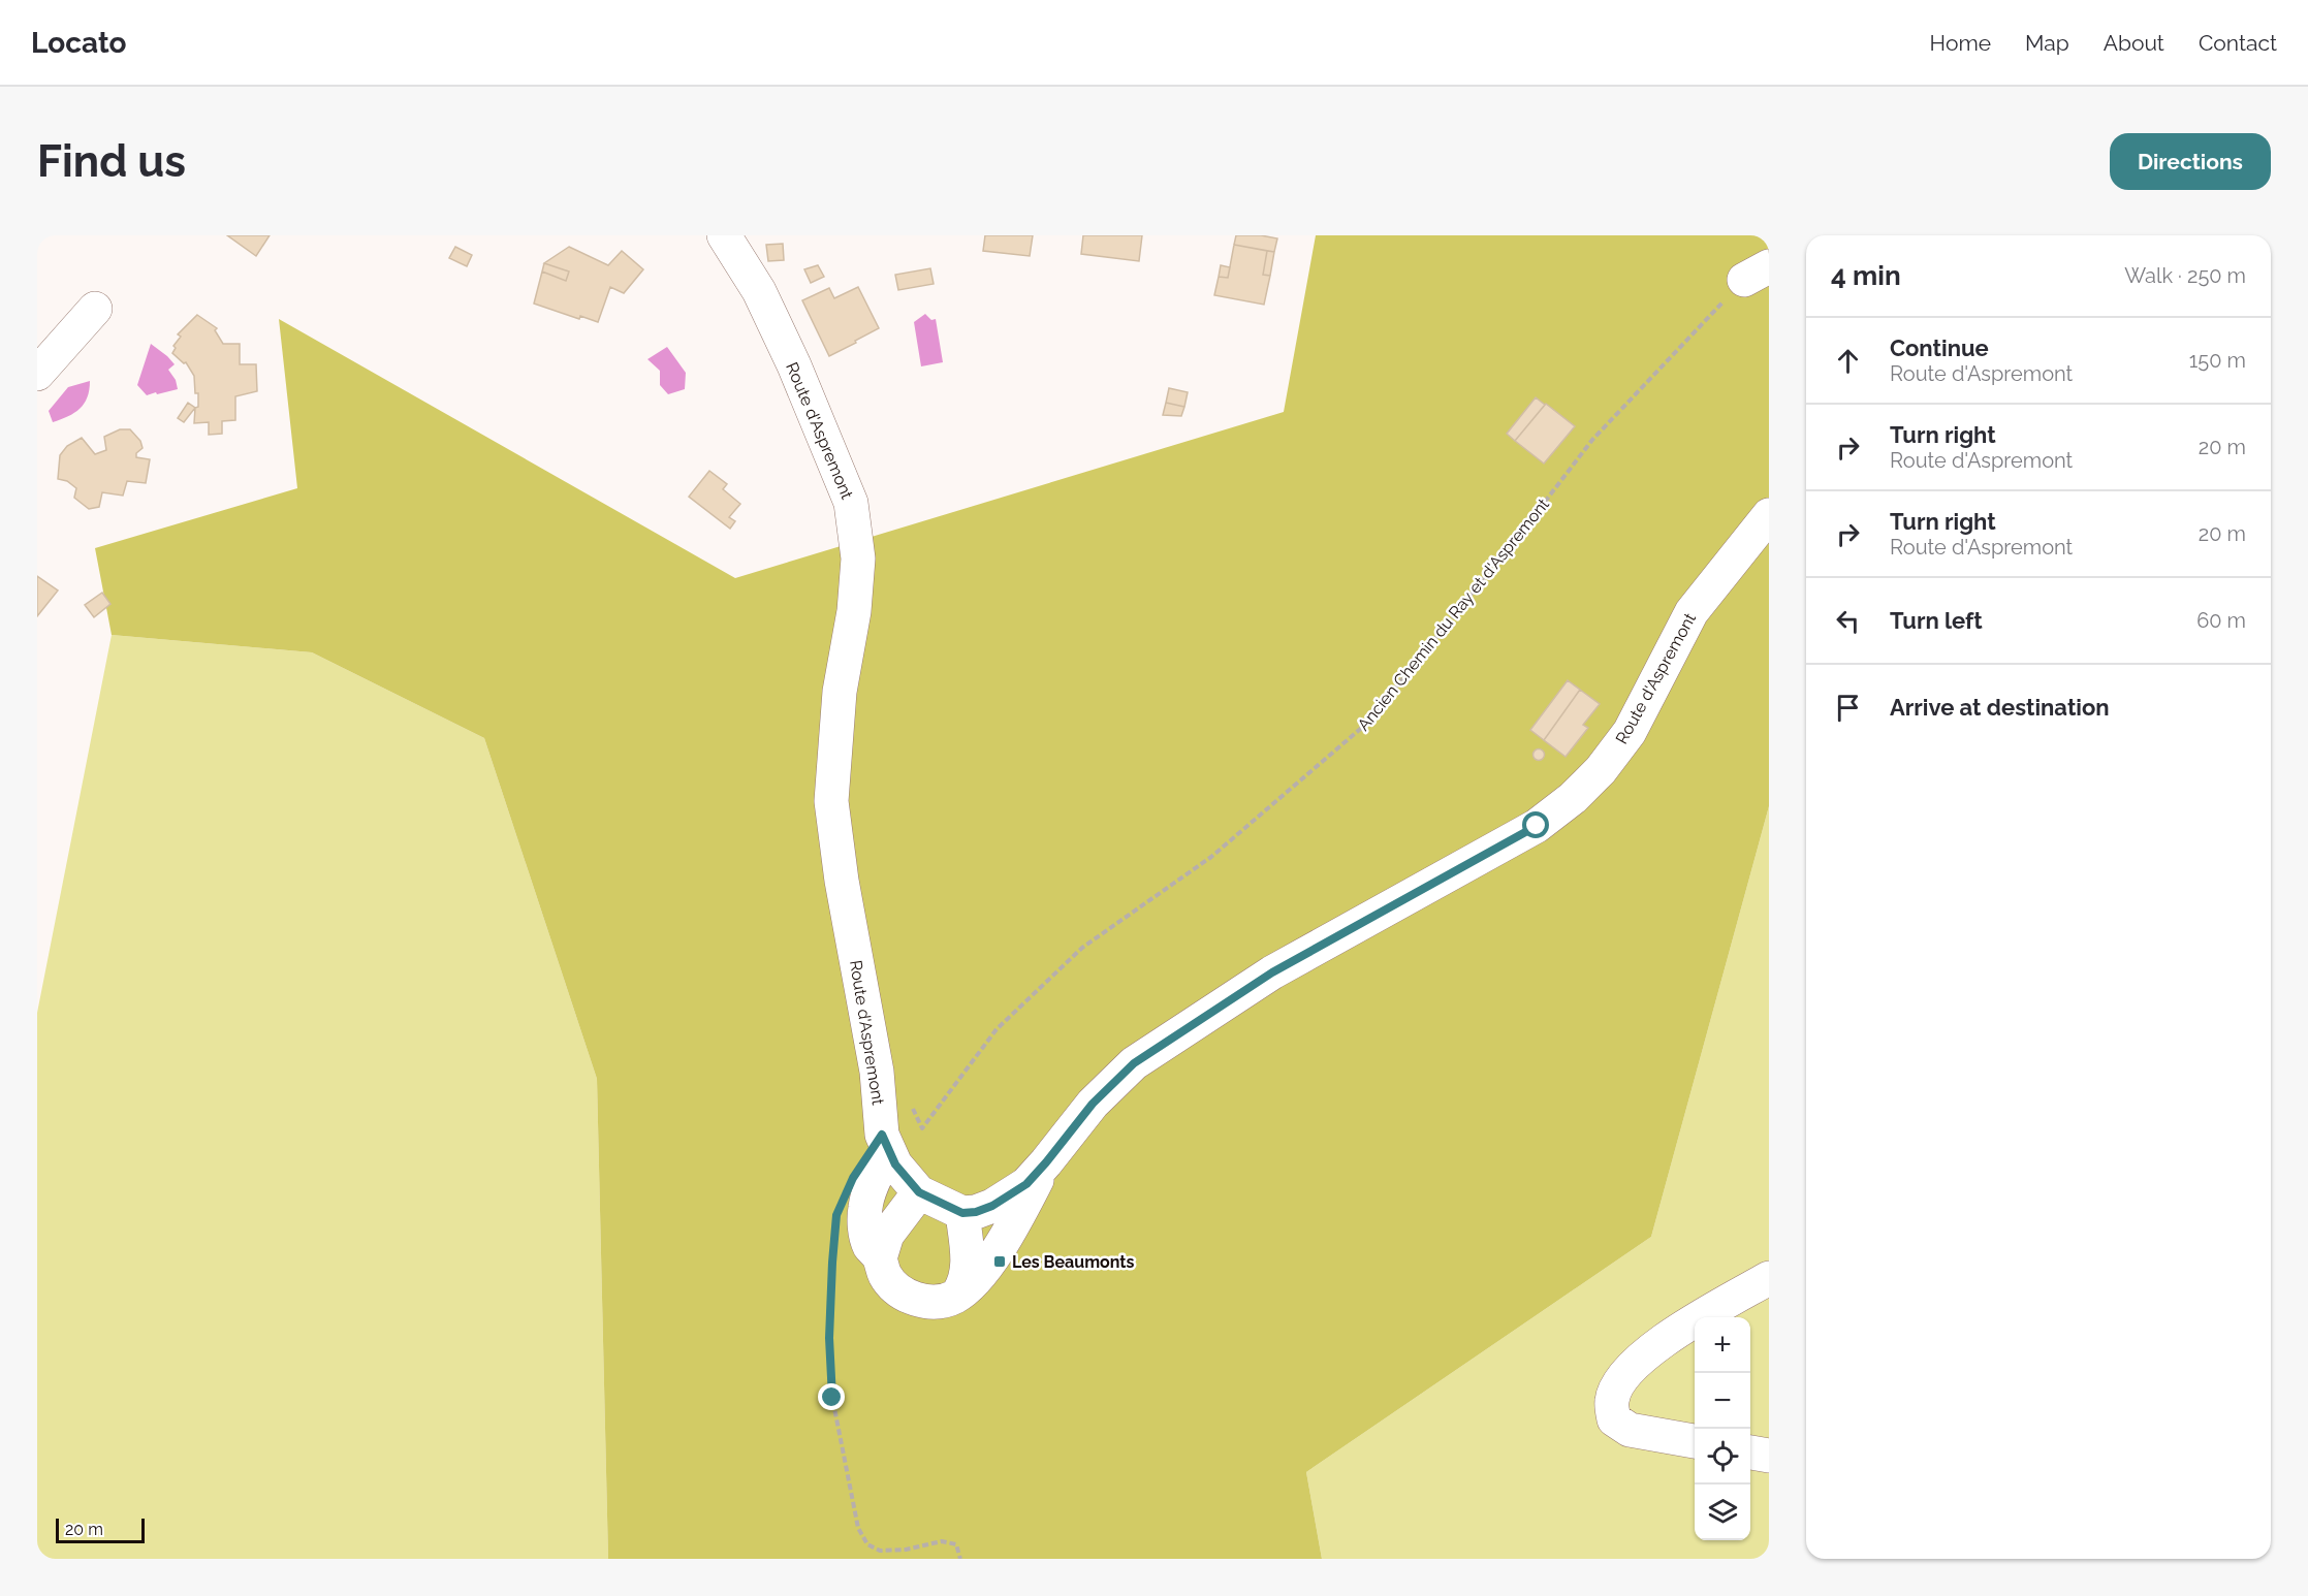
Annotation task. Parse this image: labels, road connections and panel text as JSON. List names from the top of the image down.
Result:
{
  "streets": {
    "street": ["Route d'Aspremont"],
    "path": ["Ancien Chemin du Ray et d'Aspremont"]
  },
  "places": {
    "transit": ["Les Beaumonts"]
  },
  "scale_bar": "20 m",
  "page": {
    "header": "Locato",
    "nav": [
      "Home",
      "Map",
      "About",
      "Contact"
    ],
    "buttons": "Directions",
    "title": "Find us",
    "heading": ["4 min", "Walk · 250 m"],
    "list": [
      ["Continue", "Route d'Aspremont", "150 m"],
      ["Turn right", "Route d'Aspremont", "20 m"],
      ["Turn right", "Route d'Aspremont", "20 m"],
      ["Turn left", "60 m"],
      "Arrive at destination"
    ],
    "map_buttons": ["+", "−"],
    "scale": "20 m"
  }
}
